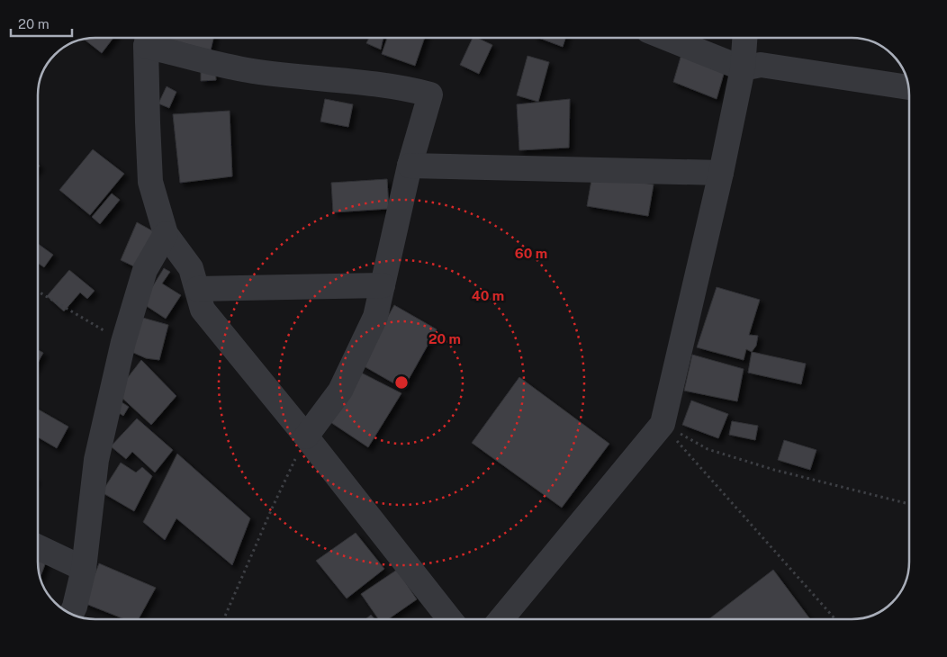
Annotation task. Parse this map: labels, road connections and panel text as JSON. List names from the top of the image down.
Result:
{
  "scale_bar": "20 m",
  "rings": ["60 m", "40 m", "20 m"]
}
